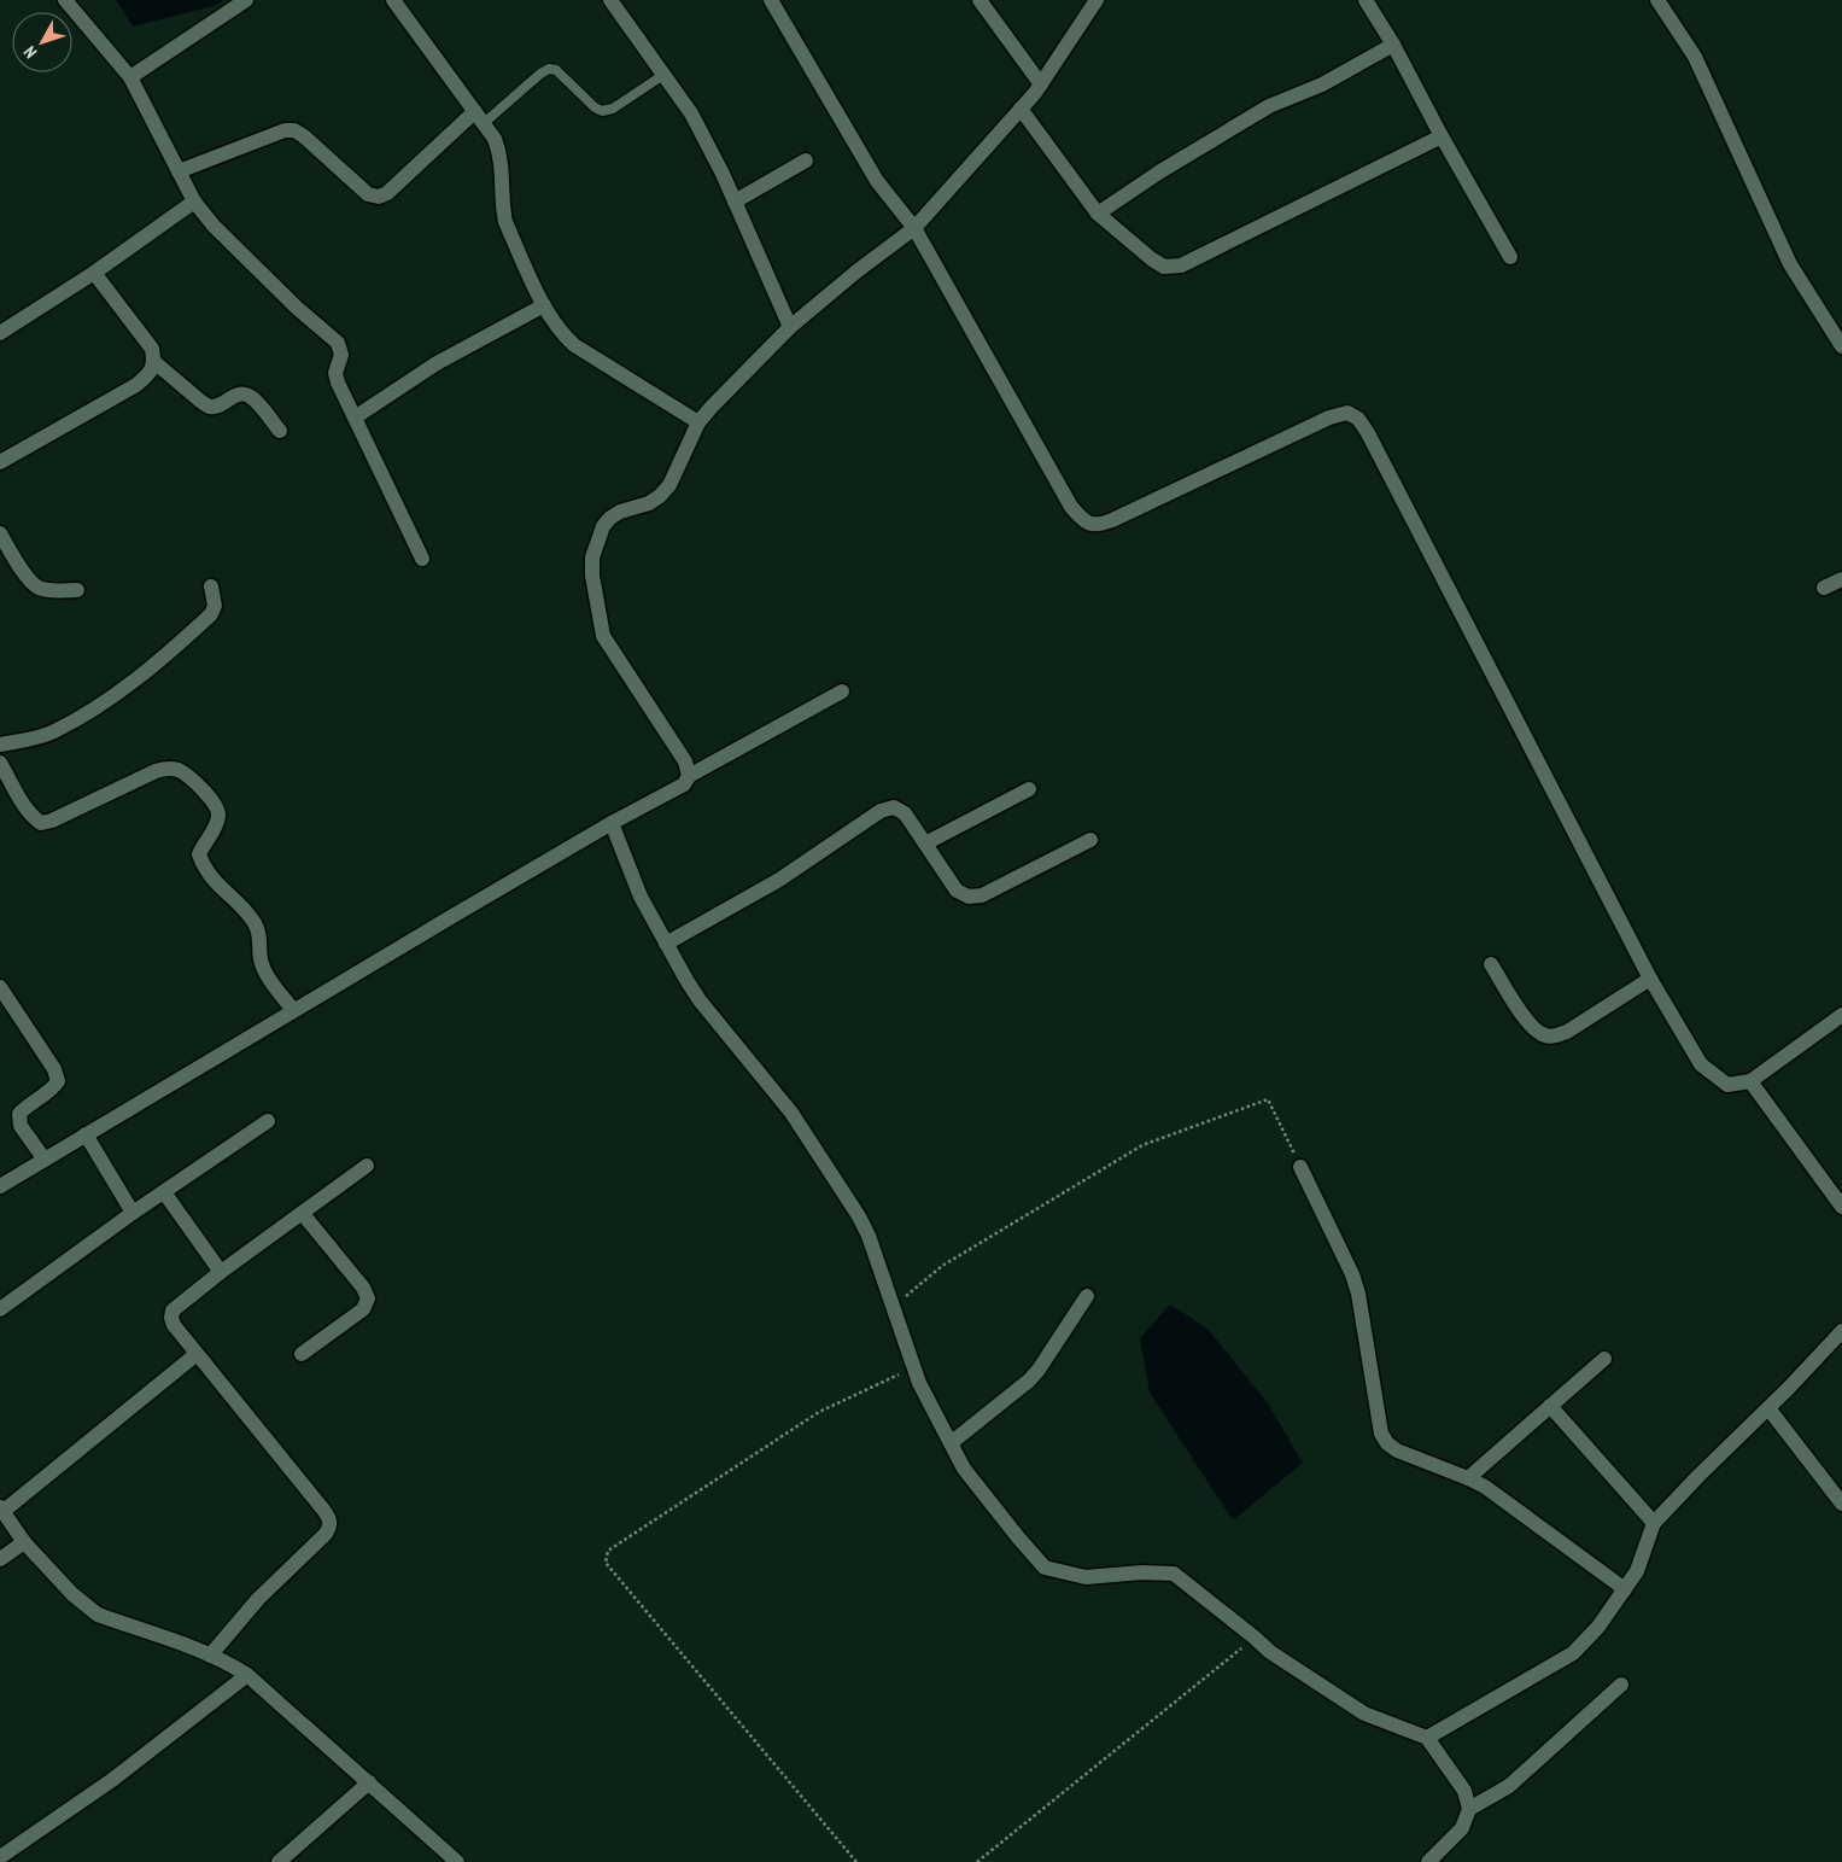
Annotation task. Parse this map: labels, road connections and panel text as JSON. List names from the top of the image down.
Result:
{
  "north": "bottom left"
}
